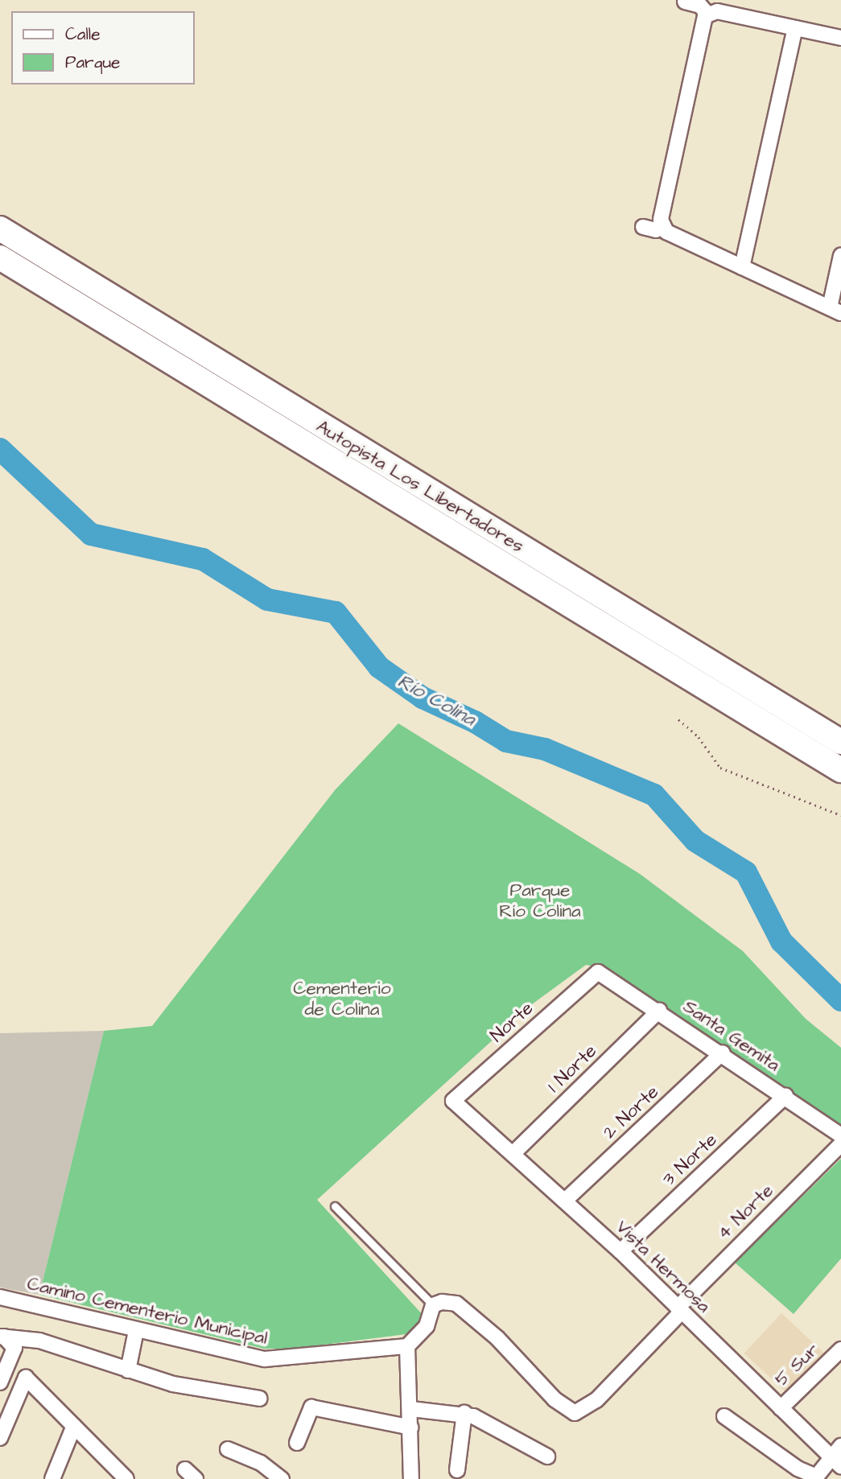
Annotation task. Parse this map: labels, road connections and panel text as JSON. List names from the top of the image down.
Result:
{
  "streets": {
    "highway": ["Autopista Los Libertadores"],
    "street": [
      "Norte",
      "Santa Gemita",
      "1 Norte",
      "2 Norte",
      "3 Norte",
      "4 Norte",
      "Vista Hermosa",
      "Camino Cementerio Municipal",
      "5 Sur"
    ]
  },
  "crossings": [
    ["Norte", "Santa Gemita"],
    ["Norte", "Vista Hermosa"],
    ["Santa Gemita", "1 Norte"],
    ["Santa Gemita", "2 Norte"],
    ["Santa Gemita", "3 Norte"],
    ["1 Norte", "Vista Hermosa"],
    ["2 Norte", "Vista Hermosa"],
    ["3 Norte", "Vista Hermosa"],
    ["4 Norte", "Vista Hermosa"],
    ["Vista Hermosa", "5 Sur"]
  ],
  "water": ["Río Colina"],
  "parks": ["Parque Río Colina", "Cementerio de Colina"],
  "legend": ["Calle", "Parque"]
}
